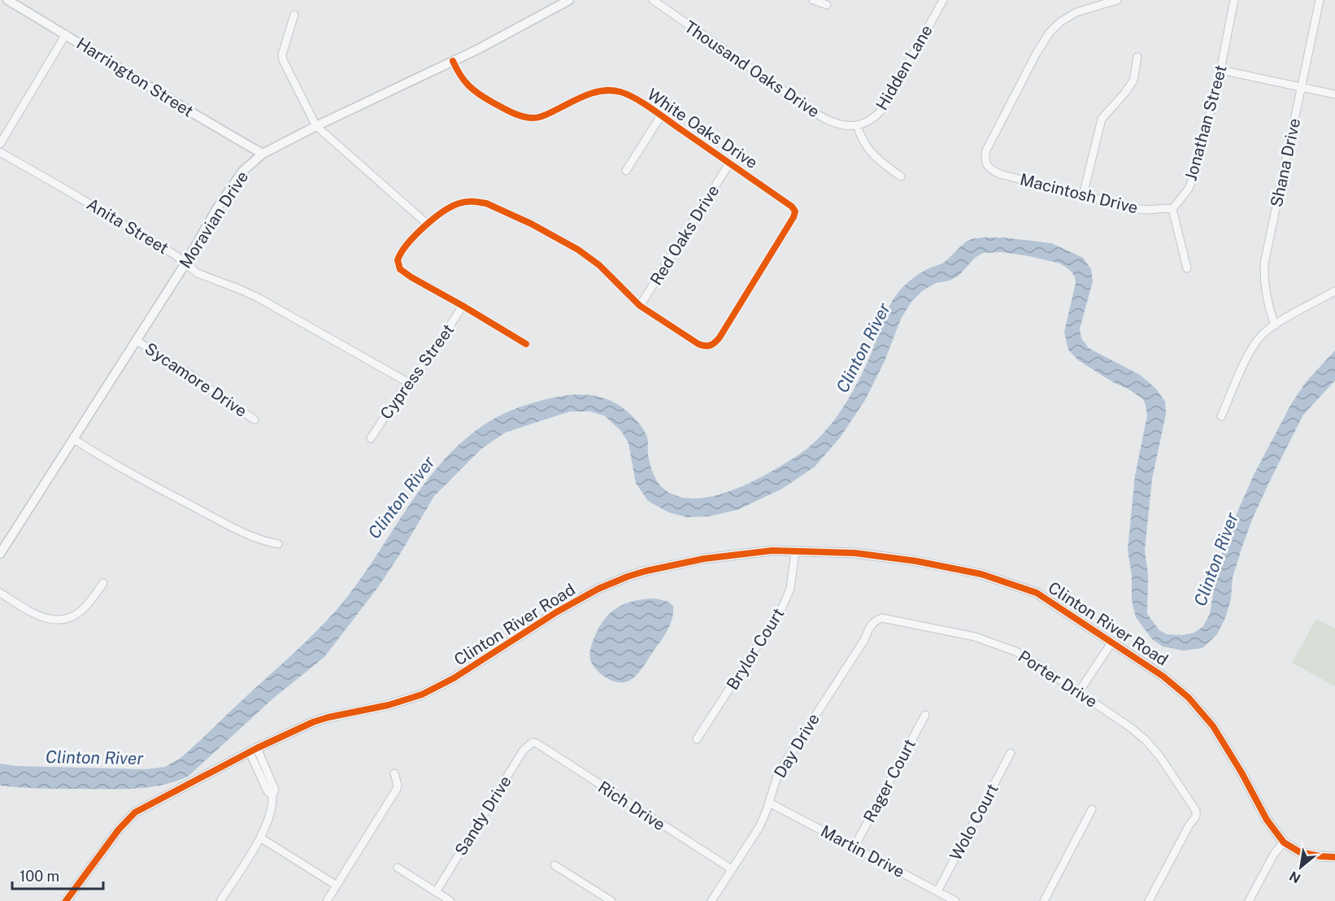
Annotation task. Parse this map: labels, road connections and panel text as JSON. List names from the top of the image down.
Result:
{
  "streets": {
    "street": [
      "Hidden Lane",
      "Thousand Oaks Drive",
      "Harrington Street",
      "Jonathan Street",
      "White Oaks Drive",
      "Shana Drive",
      "Macintosh Drive",
      "Moravian Drive",
      "Anita Street",
      "Red Oaks Drive",
      "Cypress Street",
      "Sycamore Drive",
      "Clinton River Road",
      "Brylor Court",
      "Porter Drive",
      "Day Drive",
      "Rager Court",
      "Rich Drive",
      "Sandy Drive",
      "Wolo Court",
      "Martin Drive"
    ]
  },
  "crossings": [
    ["Hidden Lane", "Thousand Oaks Drive"],
    ["Harrington Street", "Moravian Drive"],
    ["Jonathan Street", "Macintosh Drive"],
    ["White Oaks Drive", "Moravian Drive"],
    ["White Oaks Drive", "Red Oaks Drive"],
    ["Moravian Drive", "Anita Street"],
    ["Moravian Drive", "Sycamore Drive"],
    ["Anita Street", "Cypress Street"],
    ["Clinton River Road", "Brylor Court"],
    ["Porter Drive", "Day Drive"],
    ["Day Drive", "Rich Drive"],
    ["Day Drive", "Martin Drive"],
    ["Rager Court", "Martin Drive"],
    ["Rich Drive", "Sandy Drive"],
    ["Wolo Court", "Martin Drive"]
  ],
  "water": ["Clinton River"],
  "scale_bar": "100 m",
  "north": "bottom left"
}
